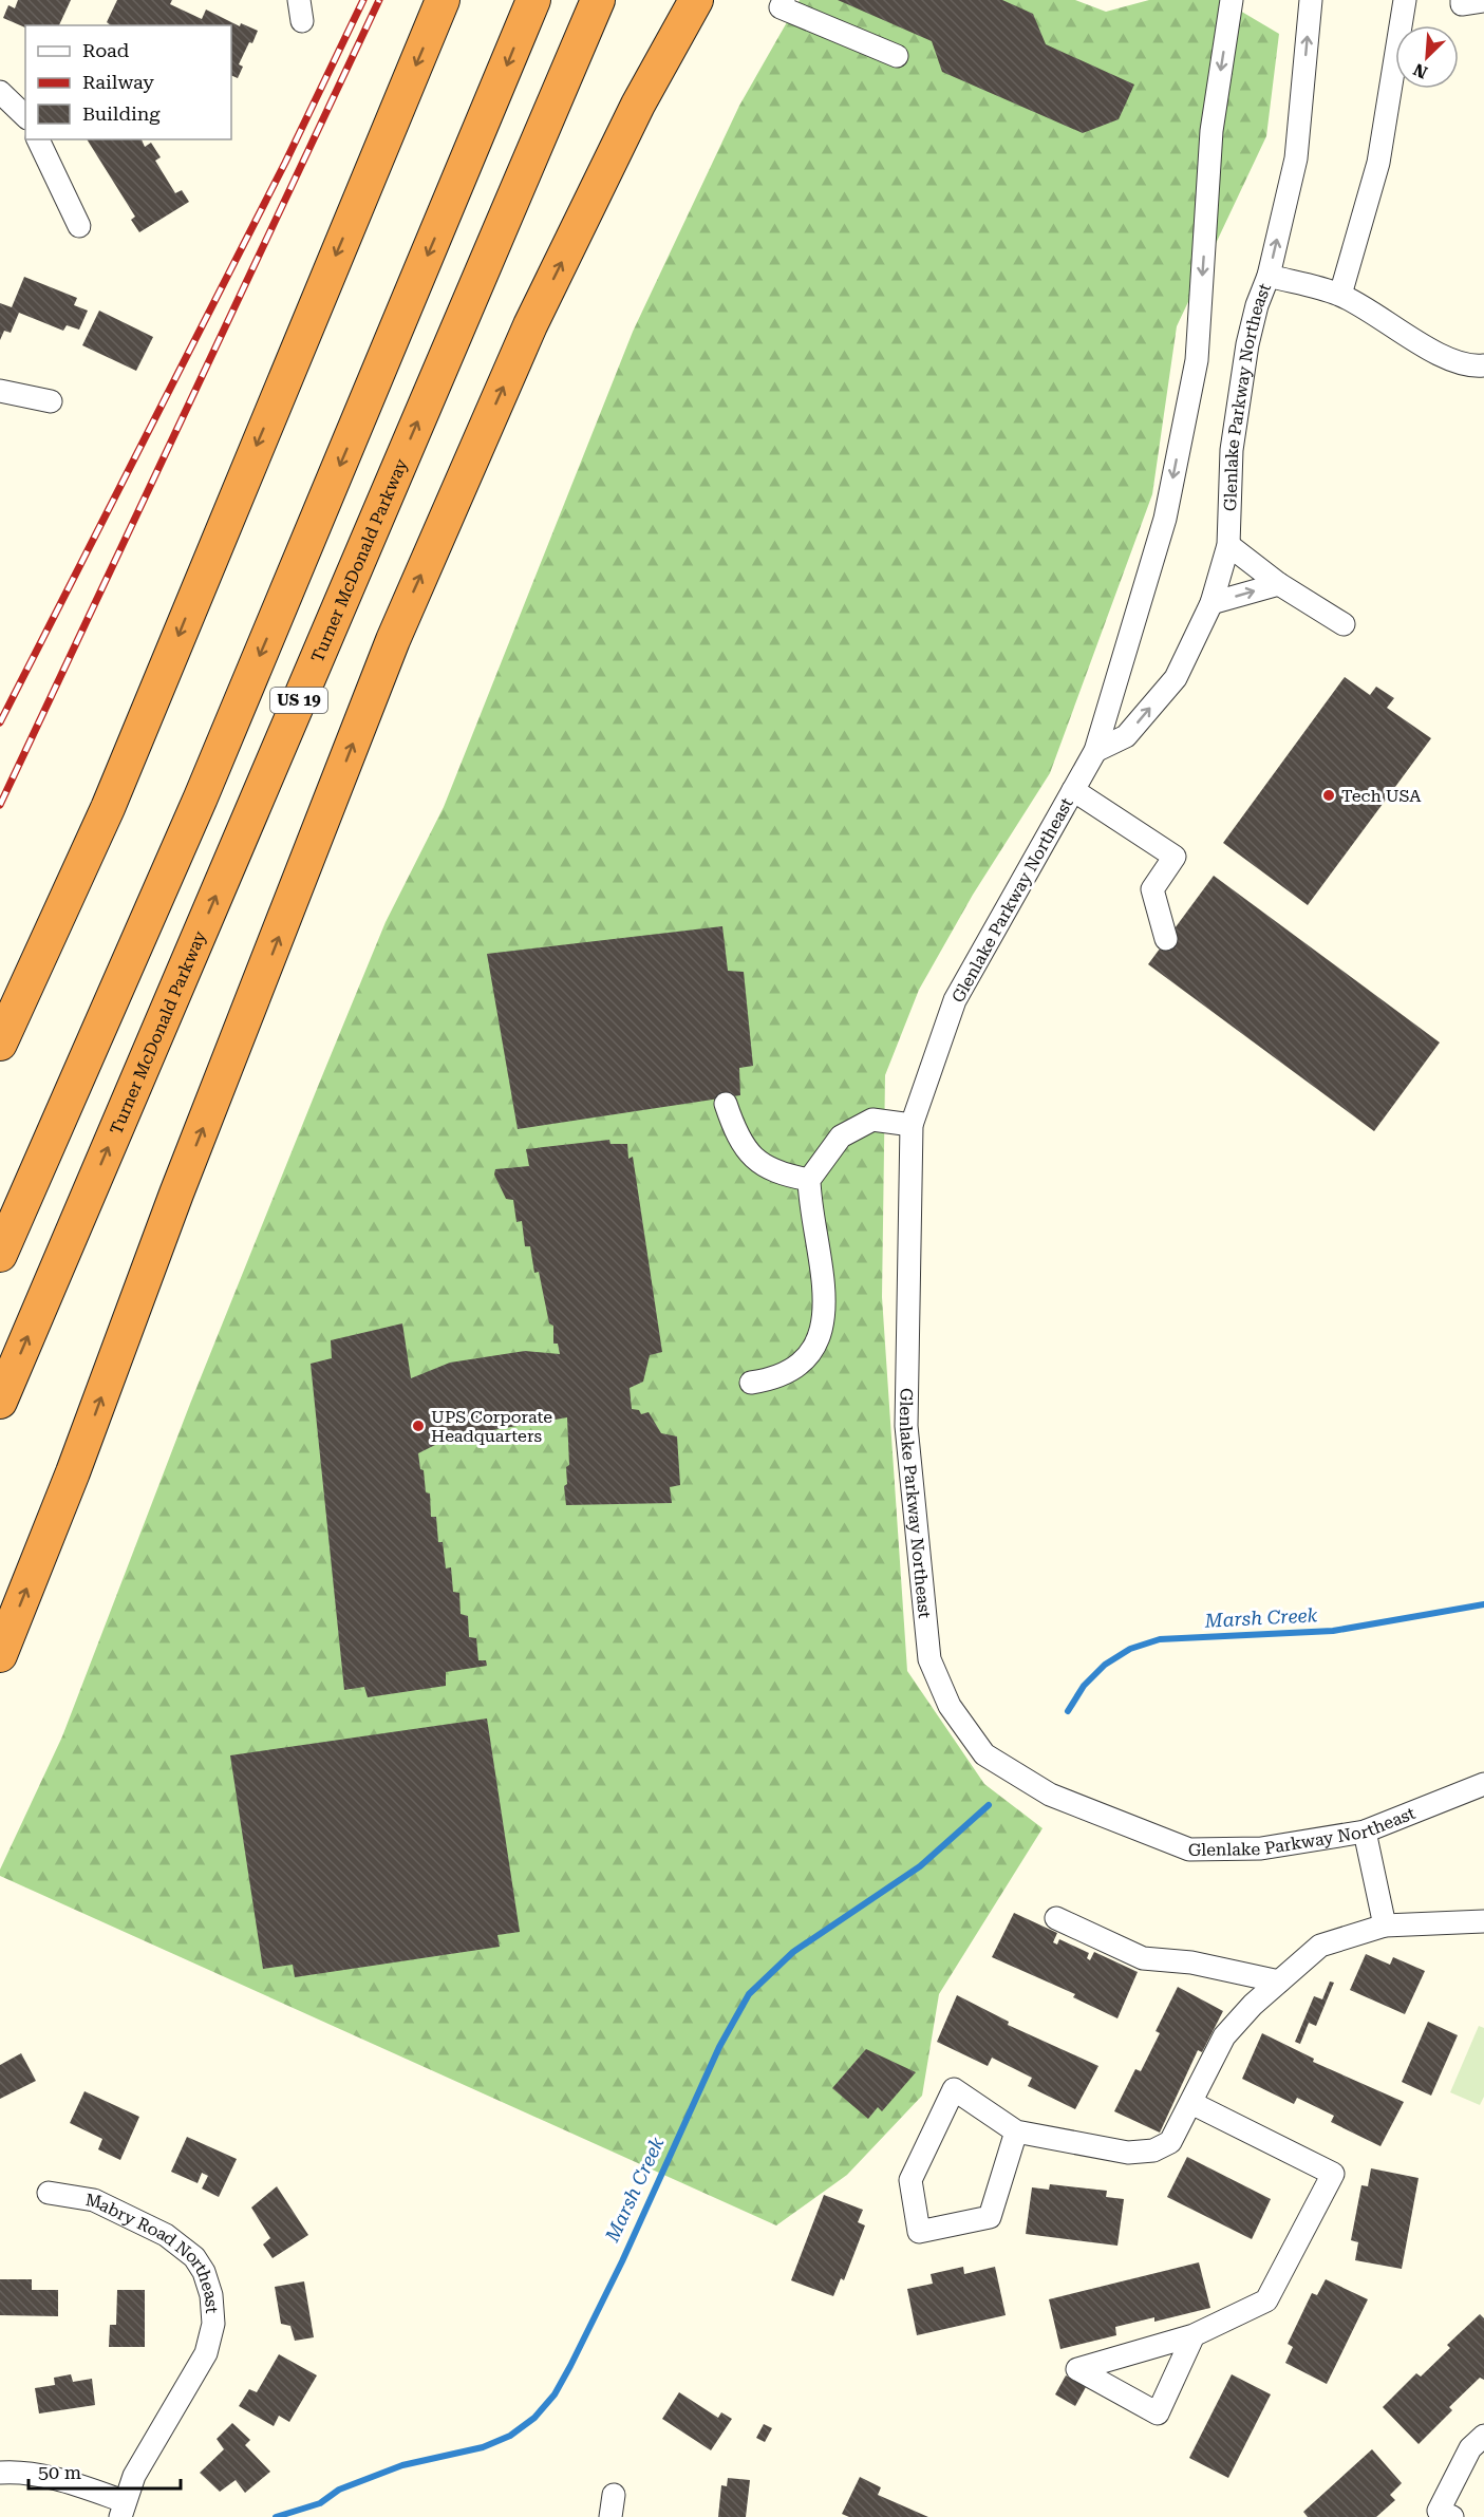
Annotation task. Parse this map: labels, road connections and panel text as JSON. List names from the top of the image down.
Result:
{
  "streets": {
    "highway": ["Turner McDonald Parkway", "US 19"],
    "street": ["Glenlake Parkway Northeast", "Mabry Road Northeast"]
  },
  "water": ["Marsh Creek"],
  "places": ["Tech USA", "UPS Corporate Headquarters"],
  "legend": ["Road", "Railway", "Building"],
  "scale_bar": "50 m",
  "north": "bottom left"
}
